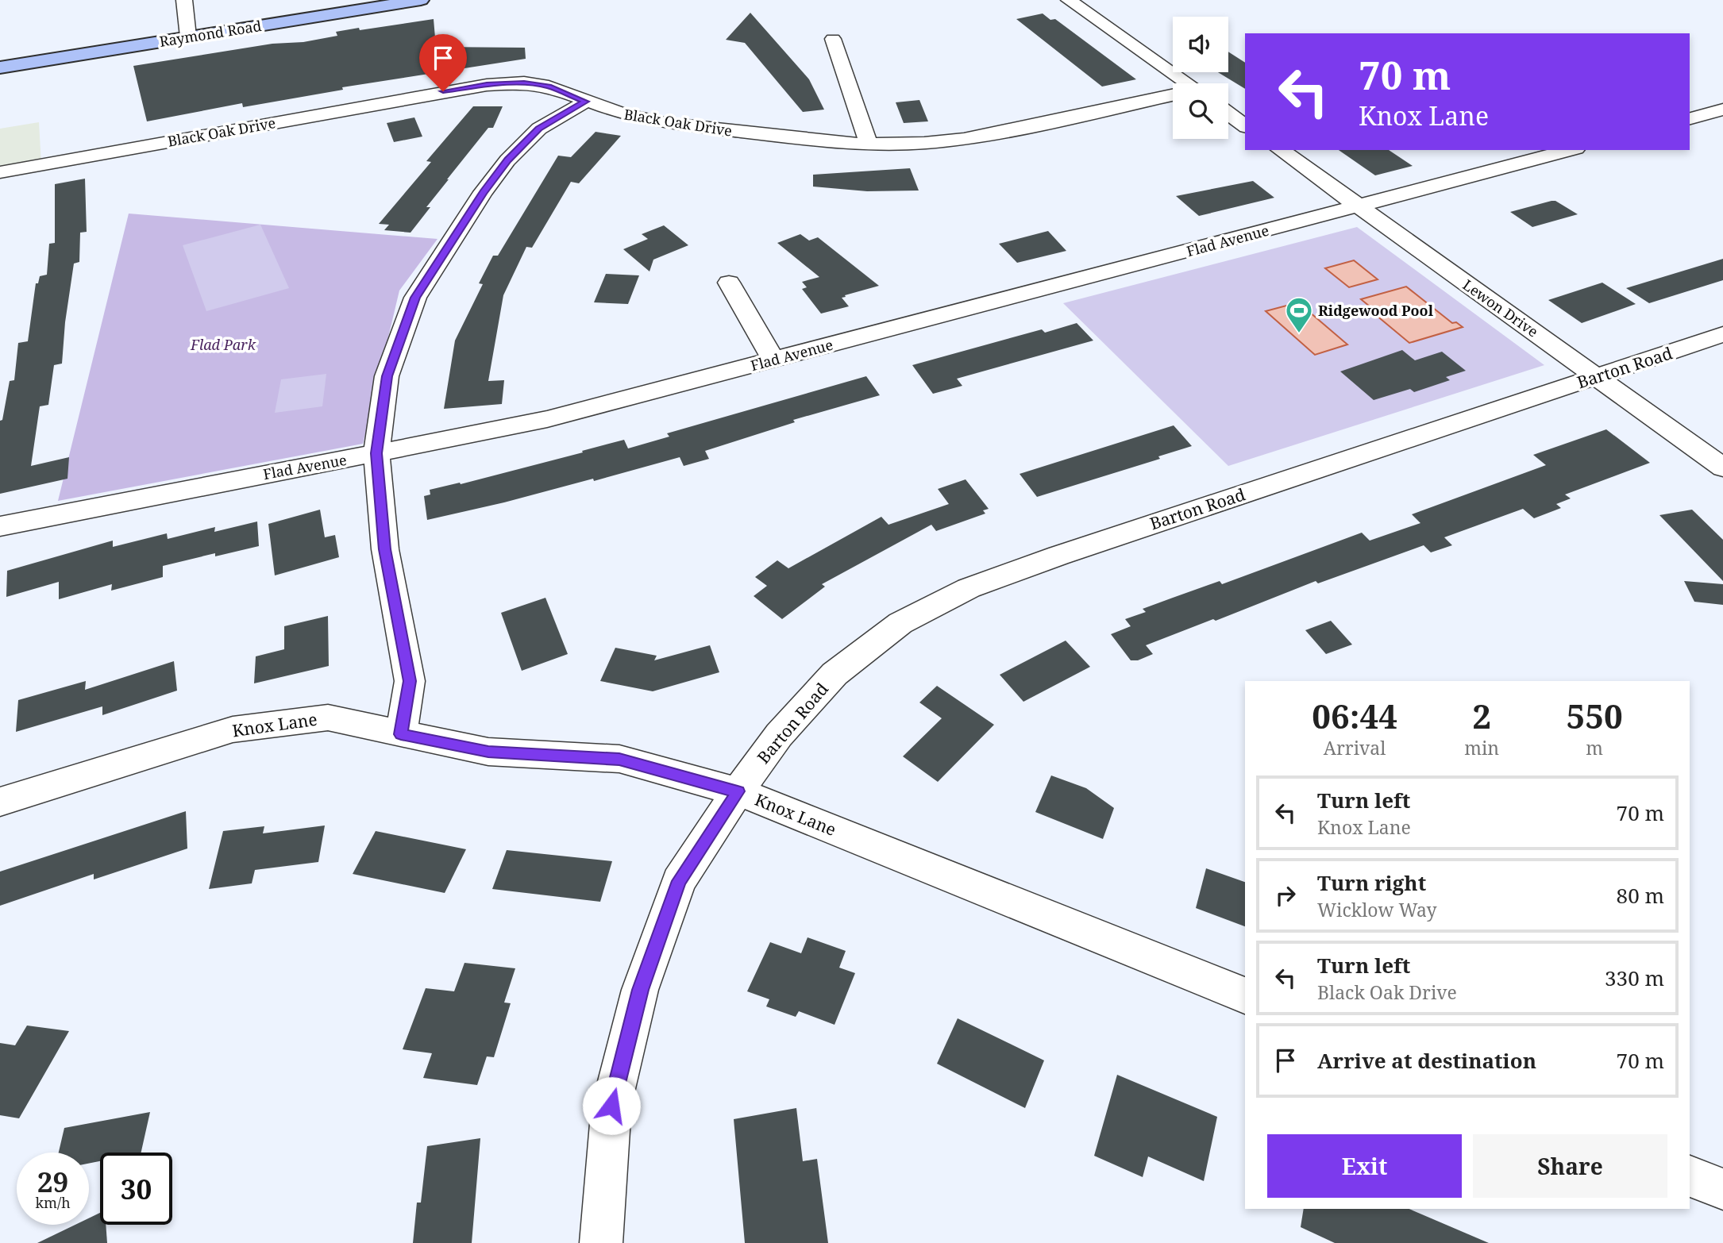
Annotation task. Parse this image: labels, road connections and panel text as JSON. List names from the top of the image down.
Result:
{
  "streets": {
    "main road": ["Raymond Road"],
    "street": [
      "Black Oak Drive",
      "Flad Avenue",
      "Lewon Drive",
      "Barton Road",
      "Knox Lane"
    ]
  },
  "crossings": [
    ["Flad Avenue", "Lewon Drive"],
    ["Lewon Drive", "Barton Road"],
    ["Barton Road", "Knox Lane"]
  ],
  "parks": ["Flad Park"],
  "places": {
    "sports": ["Ridgewood Pool"]
  },
  "page": {
    "turn": ["70 m", "Knox Lane"],
    "eta": [
      "06:44",
      "Arrival",
      "2",
      "min",
      "550",
      "m"
    ],
    "list": [
      {
        "name": "Turn left",
        "note": "Knox Lane",
        "value": "70 m"
      },
      {
        "name": "Turn right",
        "note": "Wicklow Way",
        "value": "80 m"
      },
      {
        "name": "Turn left",
        "note": "Black Oak Drive",
        "value": "330 m"
      },
      {
        "name": "Arrive at destination",
        "value": "70 m"
      }
    ],
    "buttons": ["Exit", "Share"],
    "speed": "29 km/h",
    "limit": "30"
  }
}
